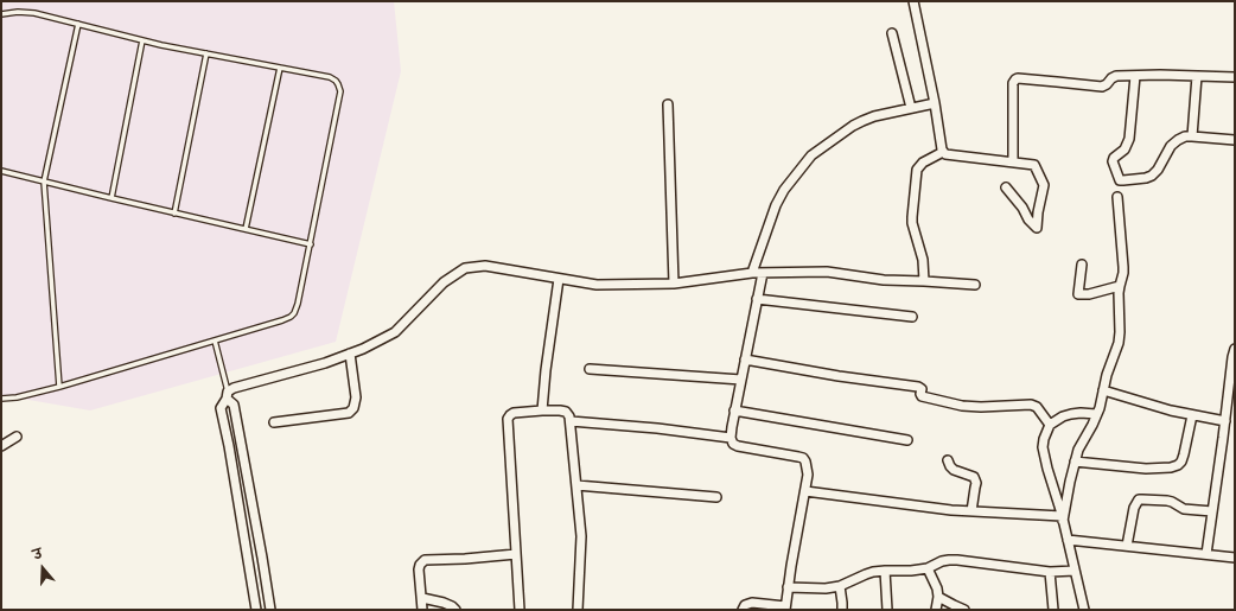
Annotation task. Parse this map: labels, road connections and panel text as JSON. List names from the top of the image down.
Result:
{
  "north": "top"
}
